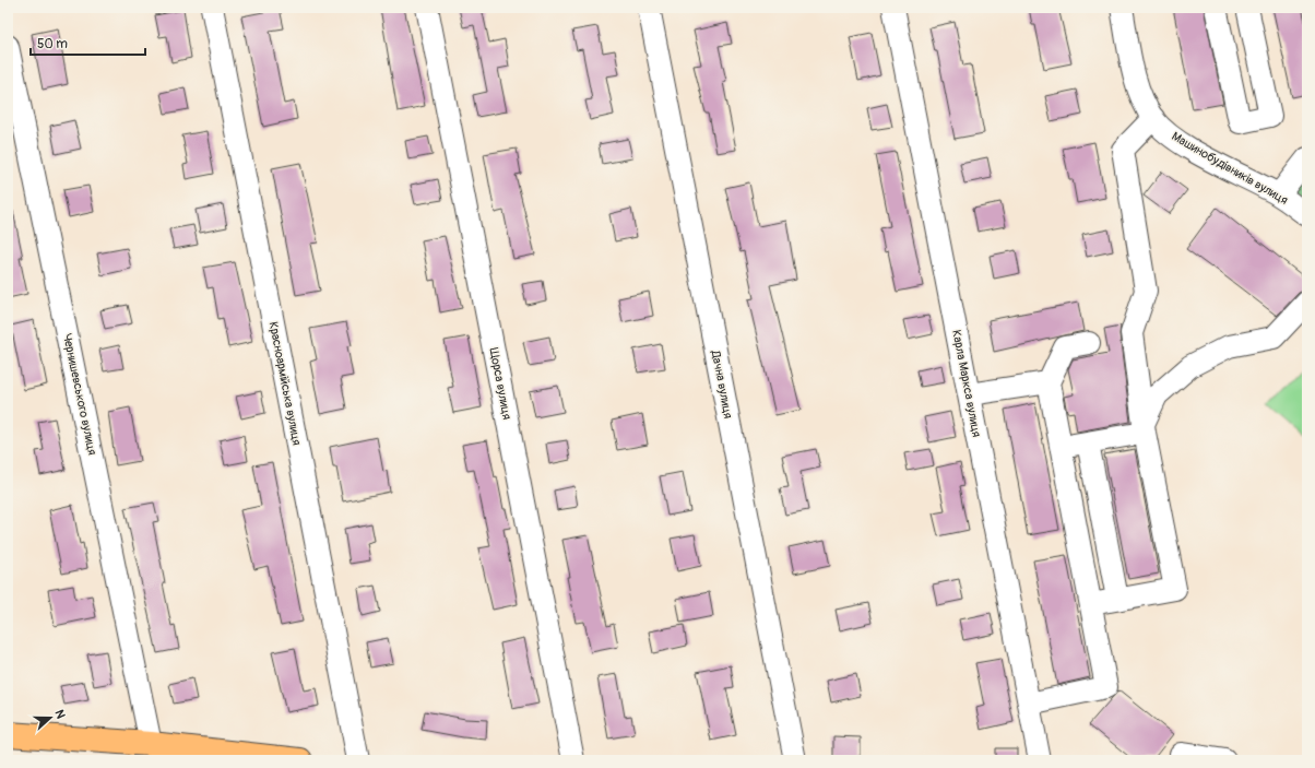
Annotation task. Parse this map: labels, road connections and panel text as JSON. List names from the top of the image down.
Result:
{
  "streets": {
    "street": [
      "Машинобудівників вулиця",
      "Красноармійська вулиця",
      "Щорса вулиця",
      "Карла Маркса вулиця",
      "Дачна вулиця",
      "Чернишевського вулиця"
    ]
  },
  "scale_bar": "50 m",
  "north": "right"
}
